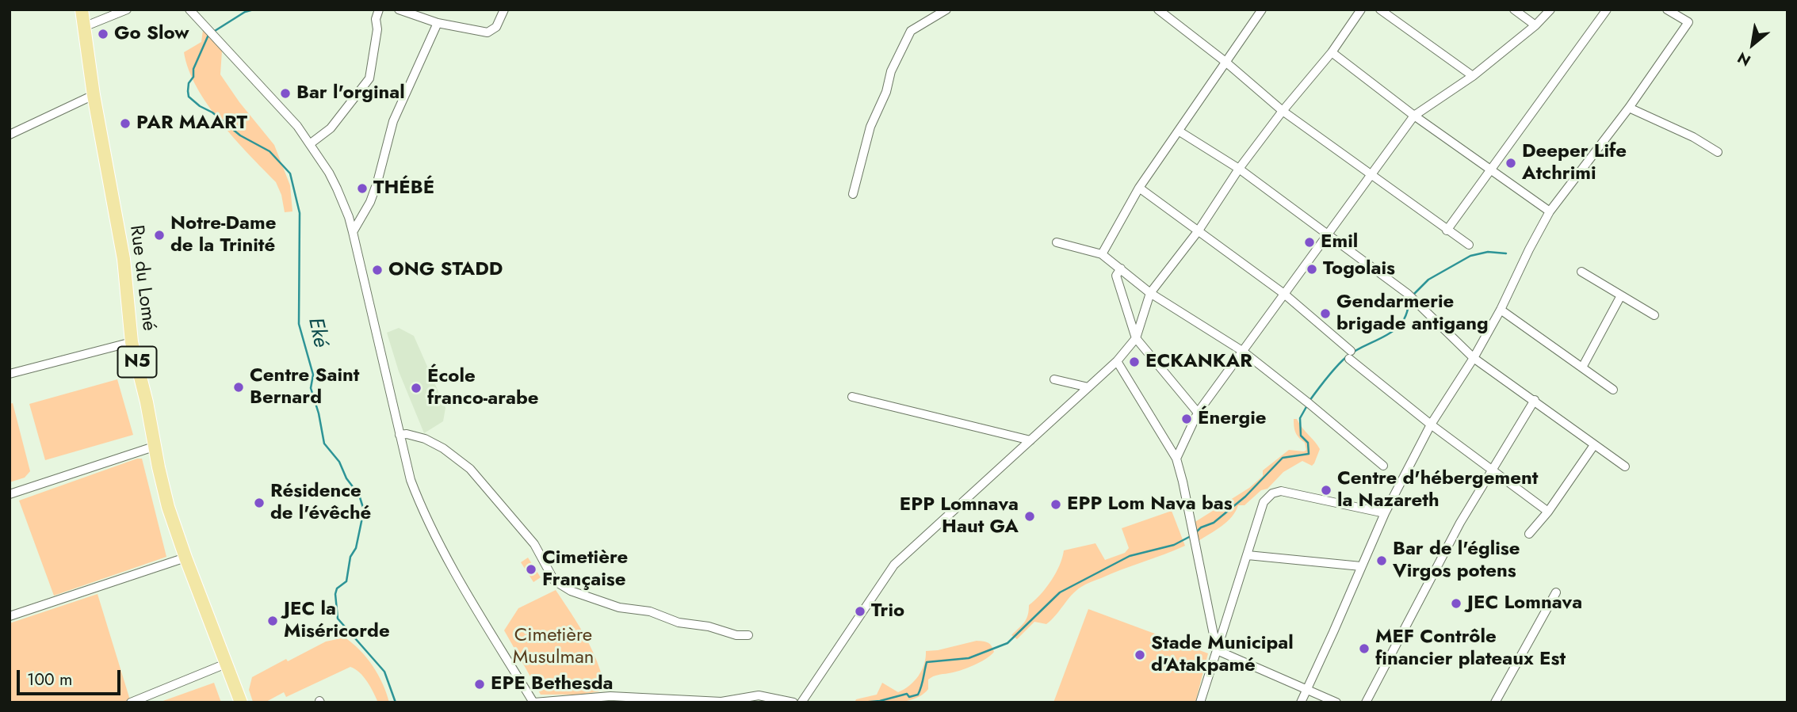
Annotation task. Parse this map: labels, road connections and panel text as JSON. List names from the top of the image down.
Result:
{
  "streets": {
    "main road": ["Rue du Lomé", "N5"]
  },
  "water": ["Eké"],
  "parks": ["Cimetière Musulman"],
  "places": [
    "Go Slow",
    "Bar l'orginal",
    "PAR MAART",
    "Deeper Life Atchrimi",
    "THÉBÉ",
    "Notre-Dame de la Trinité",
    "Emil",
    "Togolais",
    "ONG STADD",
    "Gendarmerie brigade antigang",
    "ECKANKAR",
    "Centre Saint Bernard",
    "École franco-arabe",
    "Énergie",
    "Centre d'hébergement la Nazareth",
    "Résidence de l'évêché",
    "EPP Lom Nava bas",
    "EPP Lomnava Haut GA",
    "Bar de l'église Virgos potens",
    "Cimetière Française",
    "JEC Lomnava",
    "Trio",
    "JEC la Miséricorde",
    "MEF Contrôle financier plateaux Est",
    "Stade Municipal d'Atakpamé",
    "EPE Bethesda"
  ],
  "scale_bar": "100 m",
  "north": "bottom left"
}
